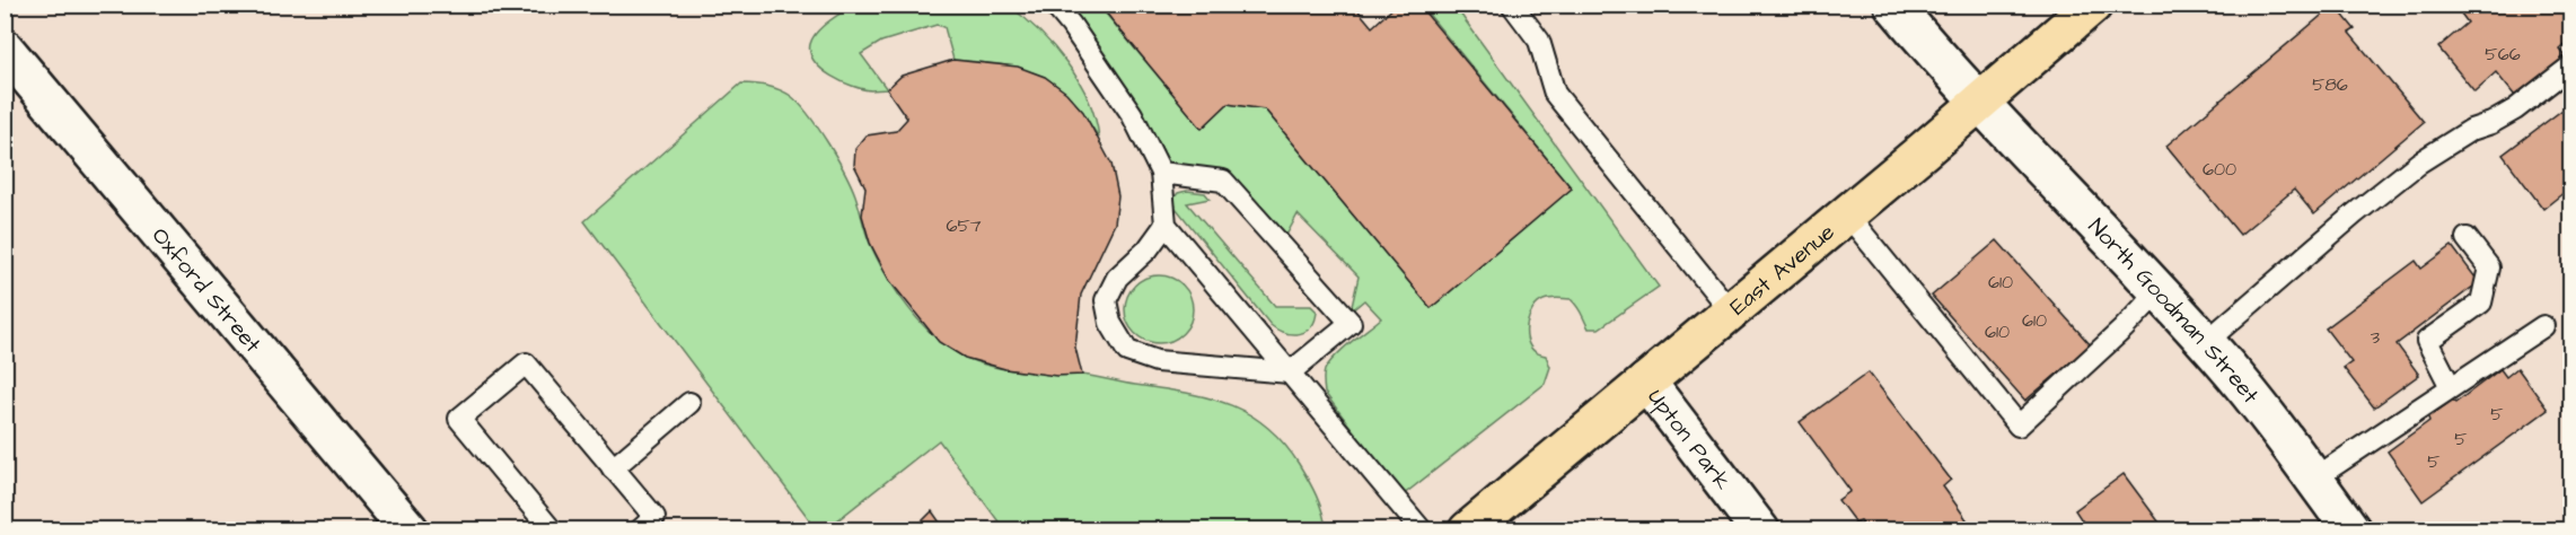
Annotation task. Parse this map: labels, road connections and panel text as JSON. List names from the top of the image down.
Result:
{
  "streets": {
    "main road": ["East Avenue"],
    "street": ["Oxford Street", "North Goodman Street", "Upton Park"]
  },
  "crossings": [
    ["East Avenue", "North Goodman Street"],
    ["East Avenue", "Upton Park"]
  ],
  "house_numbers": [
    "566",
    "586",
    "600",
    "657",
    "610",
    "610",
    "610",
    "3",
    "5",
    "5",
    "5"
  ]
}
